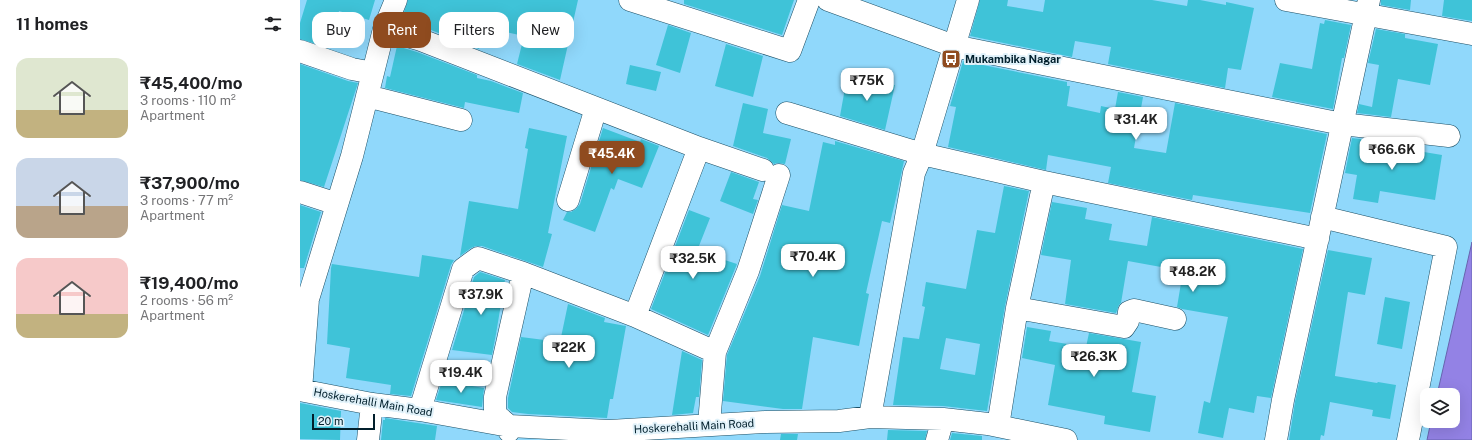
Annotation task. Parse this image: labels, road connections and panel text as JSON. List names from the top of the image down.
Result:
{
  "streets": {
    "street": ["Hoskerehalli Main Road"]
  },
  "places": {
    "bus stop": ["Mukambika Nagar"]
  },
  "scale_bar": "20 m",
  "page": {
    "heading": "11 homes",
    "chip": [
      "Buy",
      "Rent",
      "Filters",
      "New"
    ],
    "list": [
      {
        "name": "₹45,400/mo",
        "note": "3 rooms · 110 m² · Apartment"
      },
      {
        "name": "₹37,900/mo",
        "note": "3 rooms · 77 m² · Apartment"
      },
      {
        "name": "₹19,400/mo",
        "note": "2 rooms · 56 m² · Apartment"
      }
    ],
    "price": [
      "₹75K",
      "₹31.4K",
      "₹66.6K",
      "₹45.4K",
      "₹70.4K",
      "₹32.5K",
      "₹48.2K",
      "₹37.9K",
      "₹22K",
      "₹26.3K",
      "₹19.4K"
    ],
    "scale": "20 m"
  }
}
